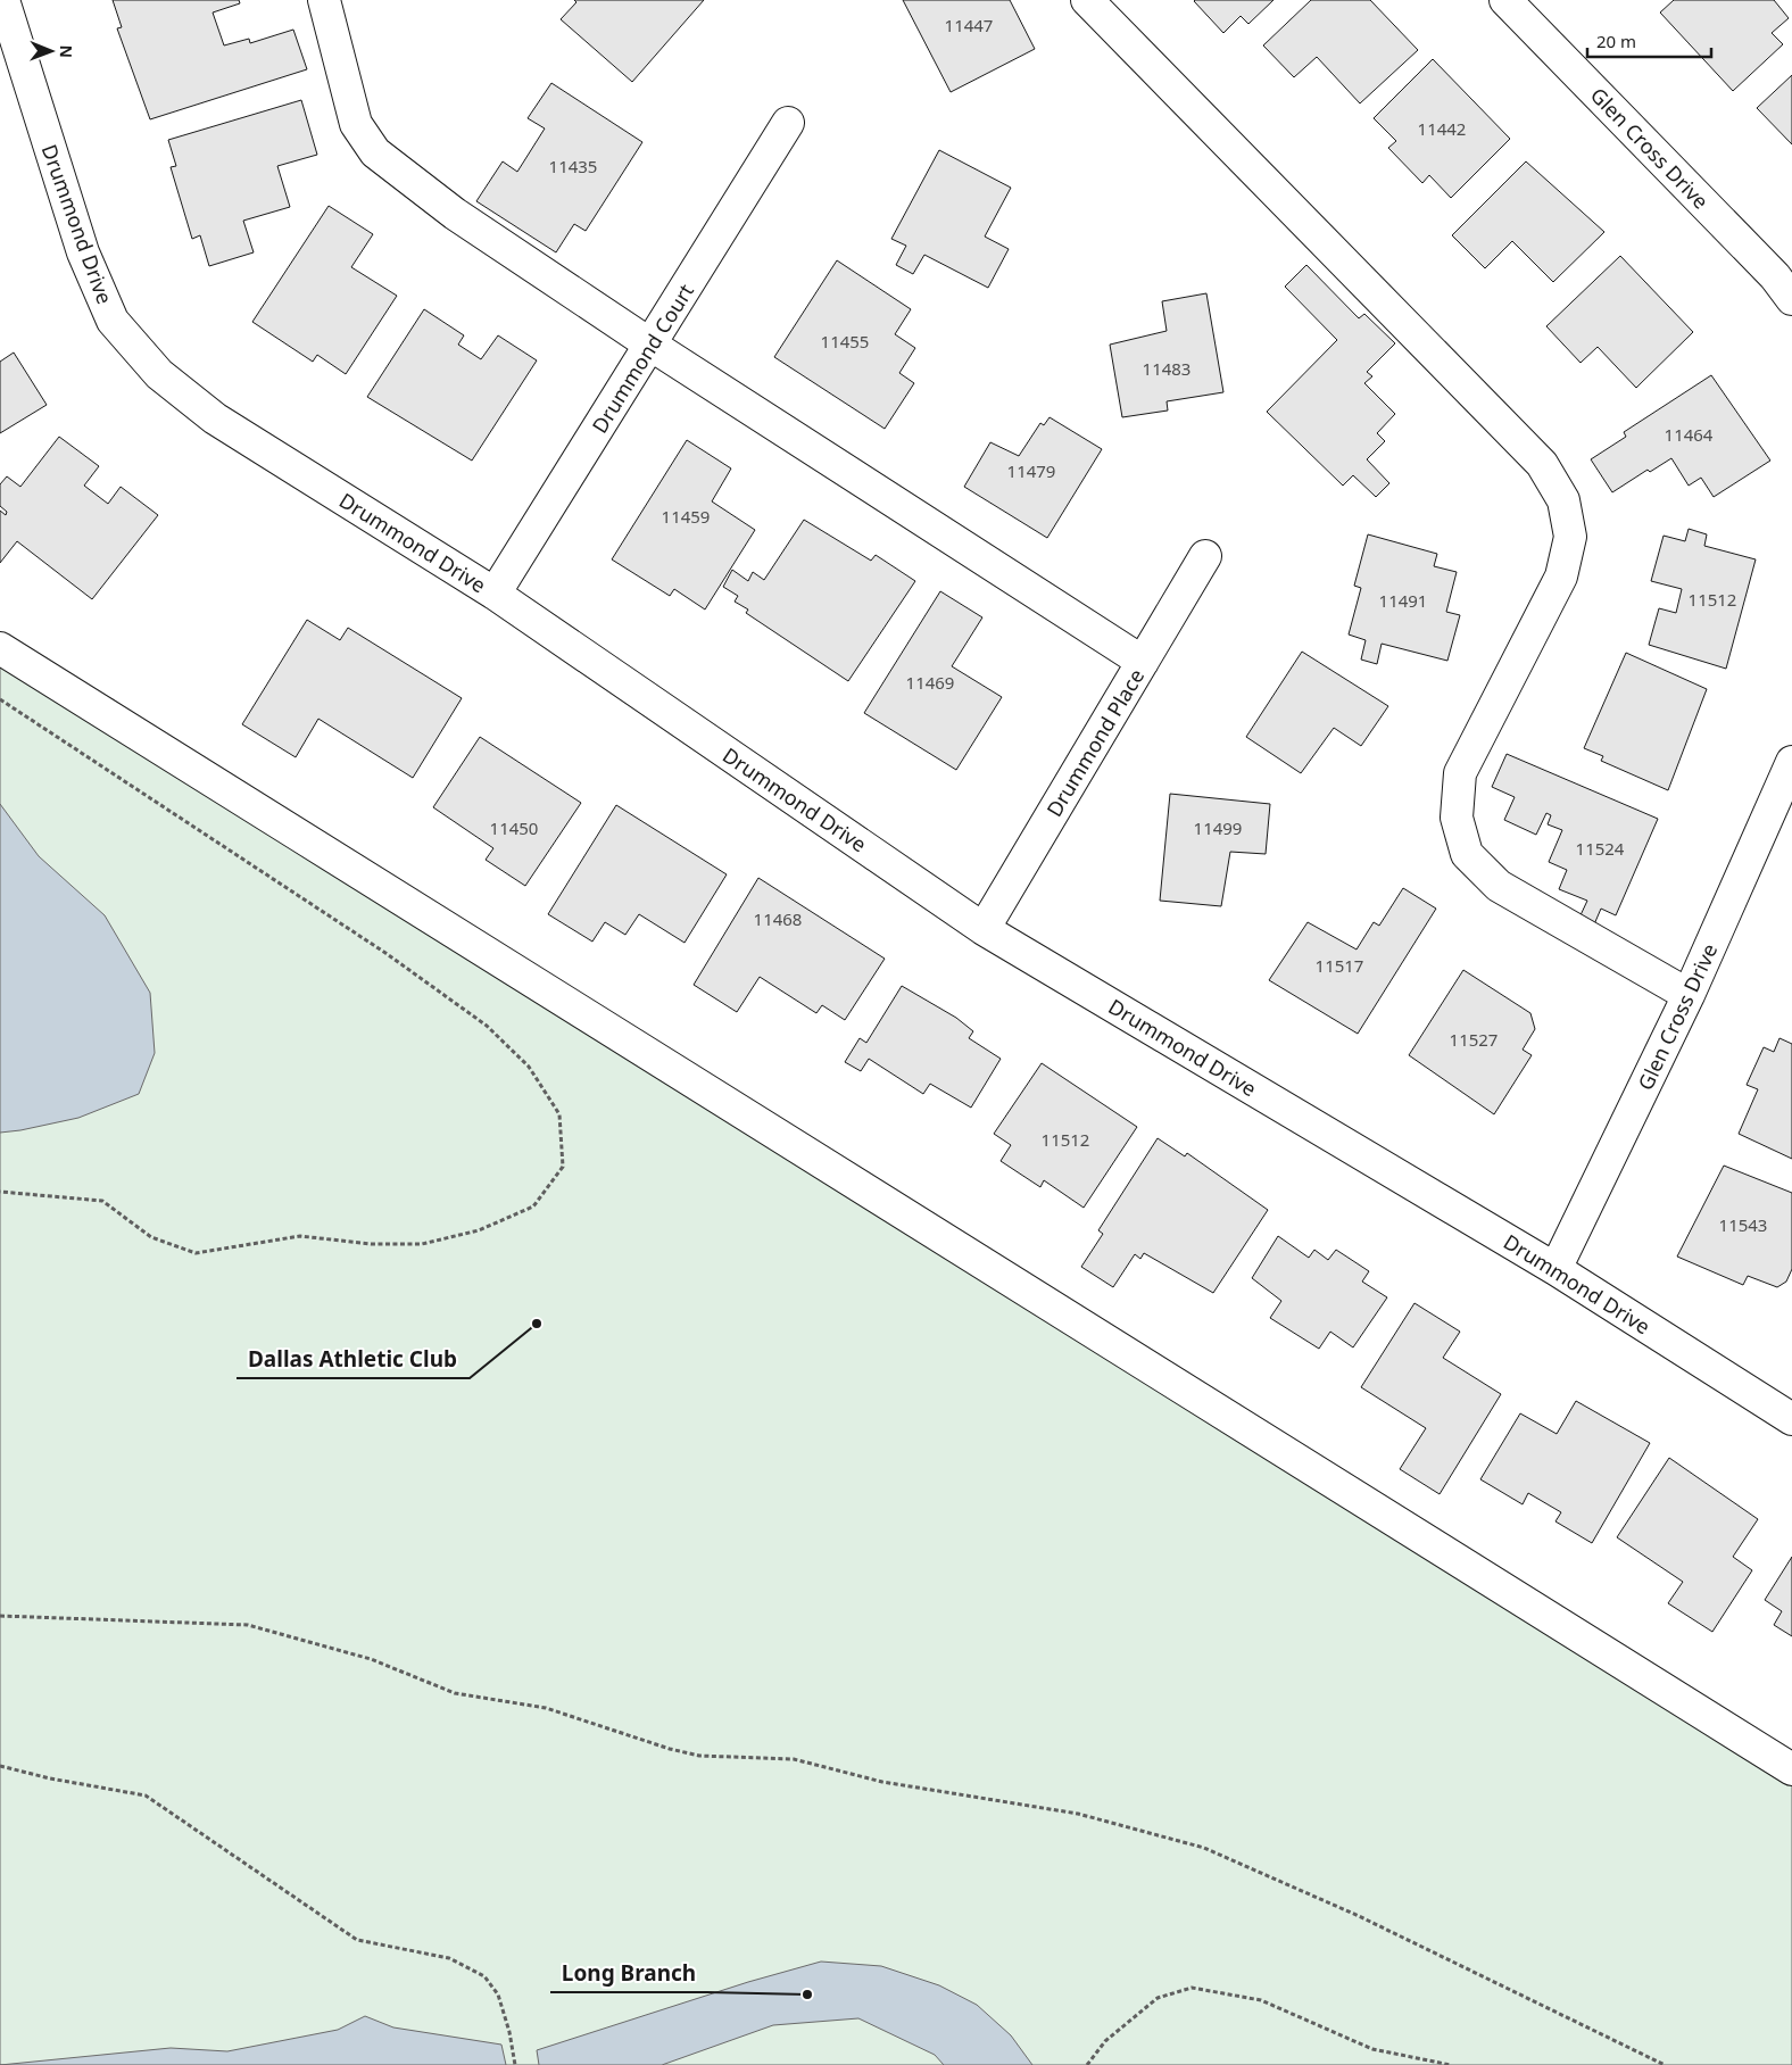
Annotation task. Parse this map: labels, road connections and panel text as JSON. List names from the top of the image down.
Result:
{
  "streets": {
    "street": [
      "Glen Cross Drive",
      "Drummond Drive",
      "Drummond Court",
      "Drummond Place"
    ]
  },
  "crossings": [
    ["Glen Cross Drive", "Drummond Drive"],
    ["Drummond Drive", "Drummond Court"],
    ["Drummond Drive", "Drummond Place"]
  ],
  "places": ["Dallas Athletic Club", "Long Branch"],
  "house_numbers": [
    "11447",
    "11442",
    "11435",
    "11455",
    "11483",
    "11464",
    "11479",
    "11459",
    "11512",
    "11491",
    "11469",
    "11450",
    "11499",
    "11524",
    "11468",
    "11517",
    "11527",
    "11512",
    "11543"
  ],
  "scale_bar": "20 m",
  "north": "right"
}
